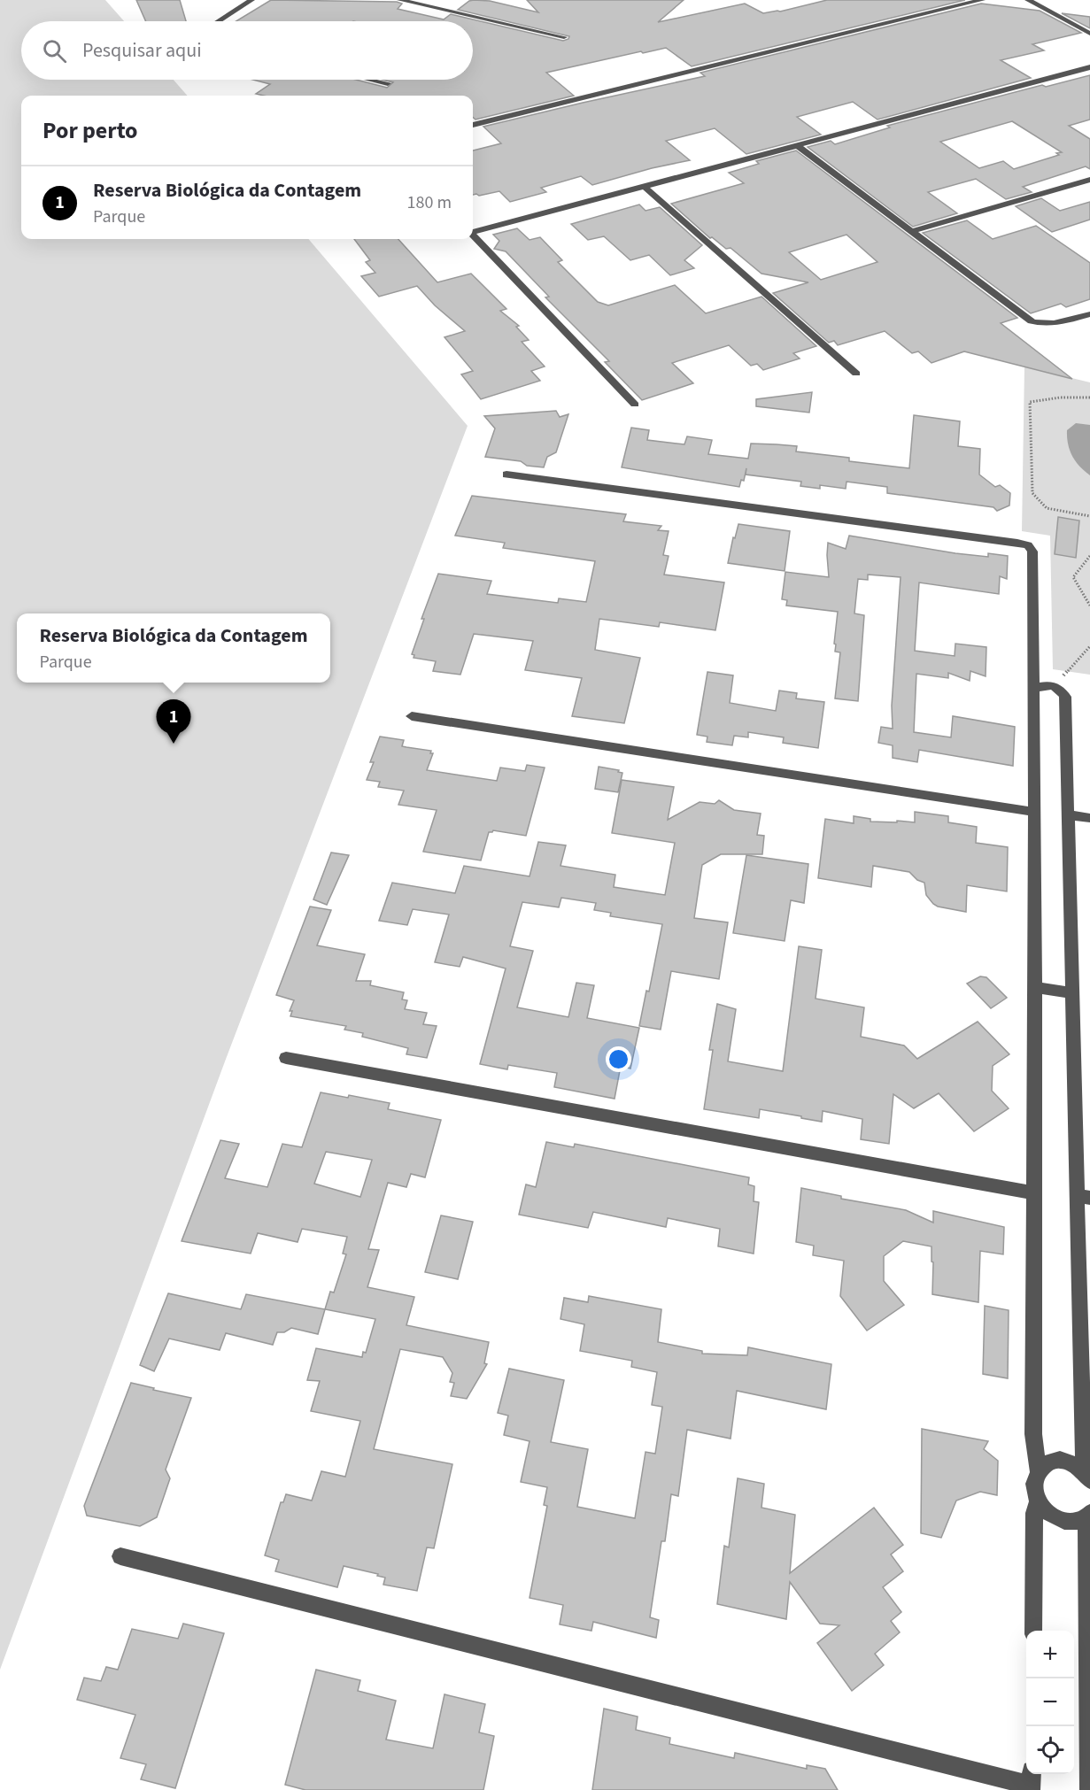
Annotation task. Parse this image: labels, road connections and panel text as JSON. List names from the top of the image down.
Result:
{
  "page": {
    "search": "Pesquisar aqui",
    "heading": "Por perto",
    "list": [
      {
        "mark": "1",
        "name": "Reserva Biológica da Contagem",
        "note": "Parque",
        "value": "180 m"
      }
    ],
    "popup": ["Reserva Biológica da Contagem", "Parque"],
    "pins": "1",
    "map_buttons": ["+", "−"]
  }
}
